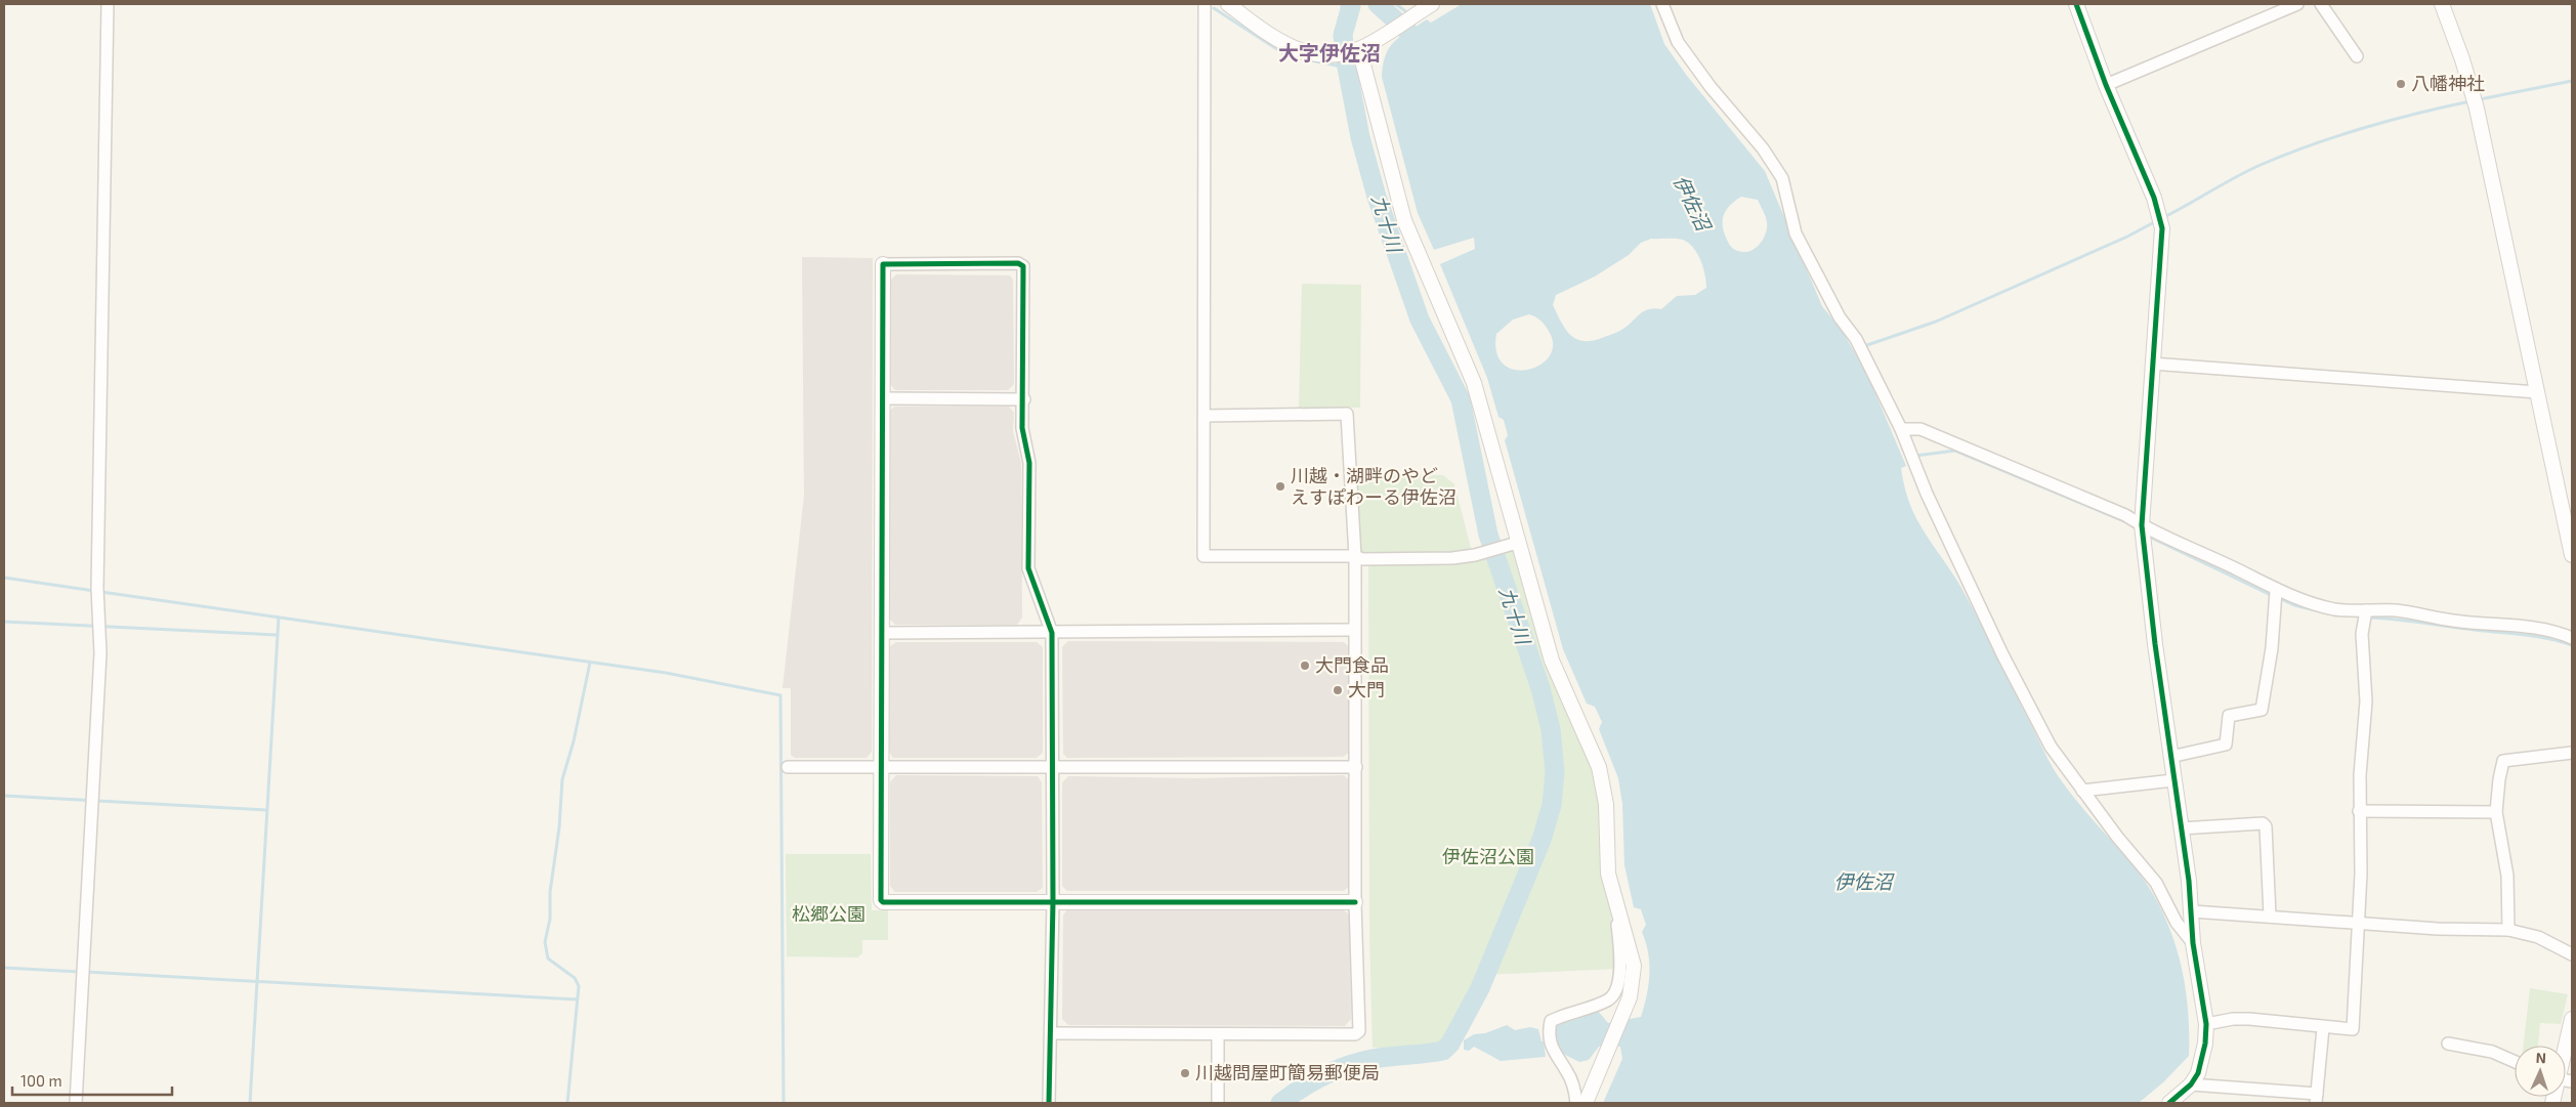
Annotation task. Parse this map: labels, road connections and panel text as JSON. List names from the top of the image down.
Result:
{
  "districts": ["大字伊佐沼"],
  "water": ["伊佐沼", "九十川"],
  "parks": ["伊佐沼公園", "松郷公園"],
  "places": [
    "八幡神社",
    "川越・湖畔のやど えすぽわーる伊佐沼",
    "大門食品",
    "大門",
    "川越問屋町簡易郵便局"
  ],
  "scale_bar": "100 m",
  "north": "top"
}
